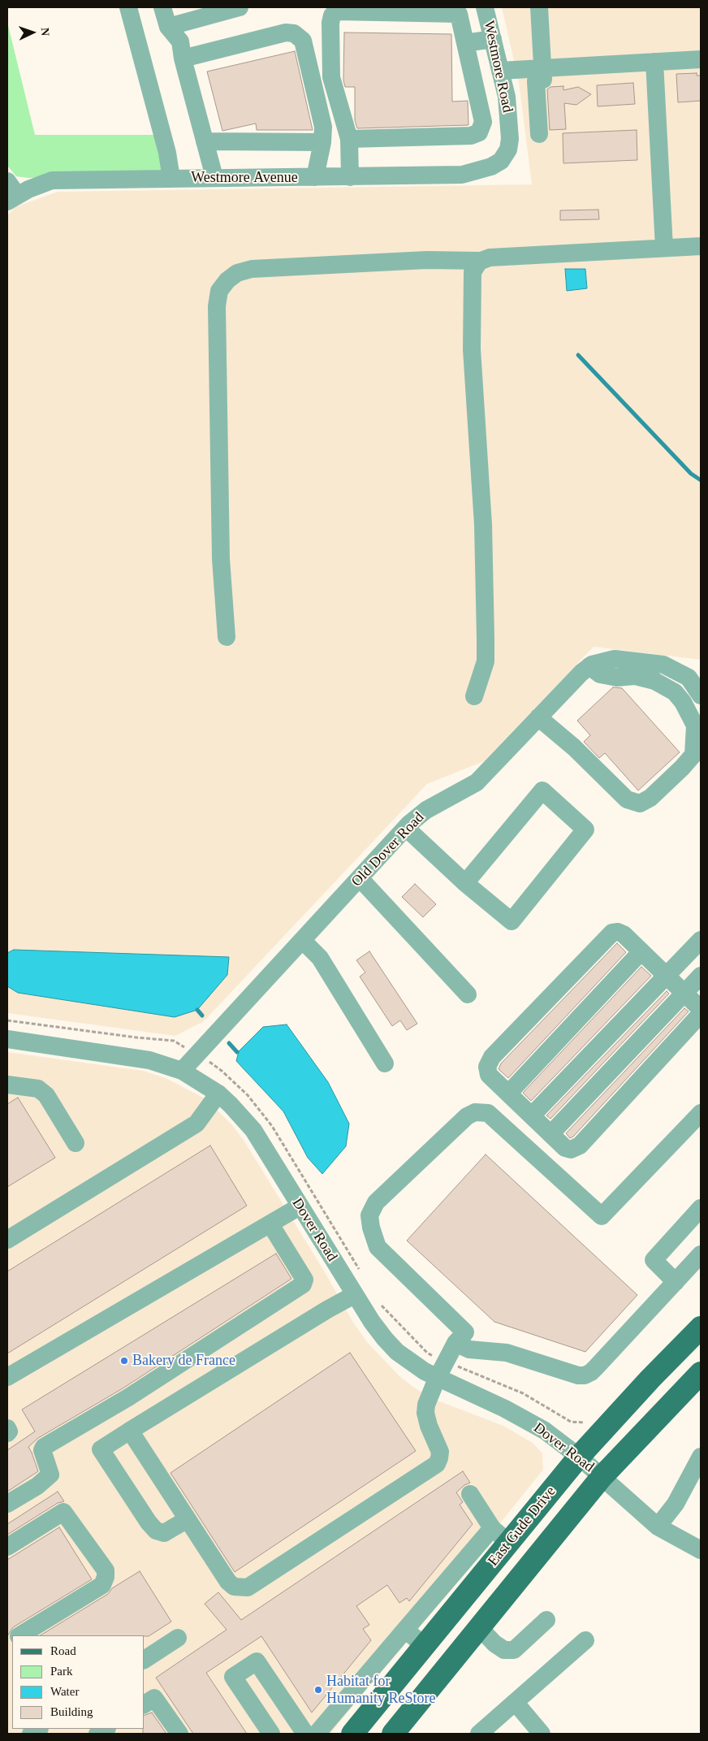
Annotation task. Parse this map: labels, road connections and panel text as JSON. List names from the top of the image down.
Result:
{
  "streets": {
    "main road": ["East Gude Drive"],
    "street": [
      "Westmore Road",
      "Westmore Avenue",
      "Old Dover Road",
      "Dover Road"
    ]
  },
  "crossings": [
    ["Westmore Road", "Westmore Avenue"],
    ["Old Dover Road", "Dover Road"],
    ["Dover Road", "East Gude Drive"]
  ],
  "places": ["Bakery de France", "Habitat for Humanity ReStore"],
  "legend": [
    "Road",
    "Park",
    "Water",
    "Building"
  ],
  "north": "right"
}
